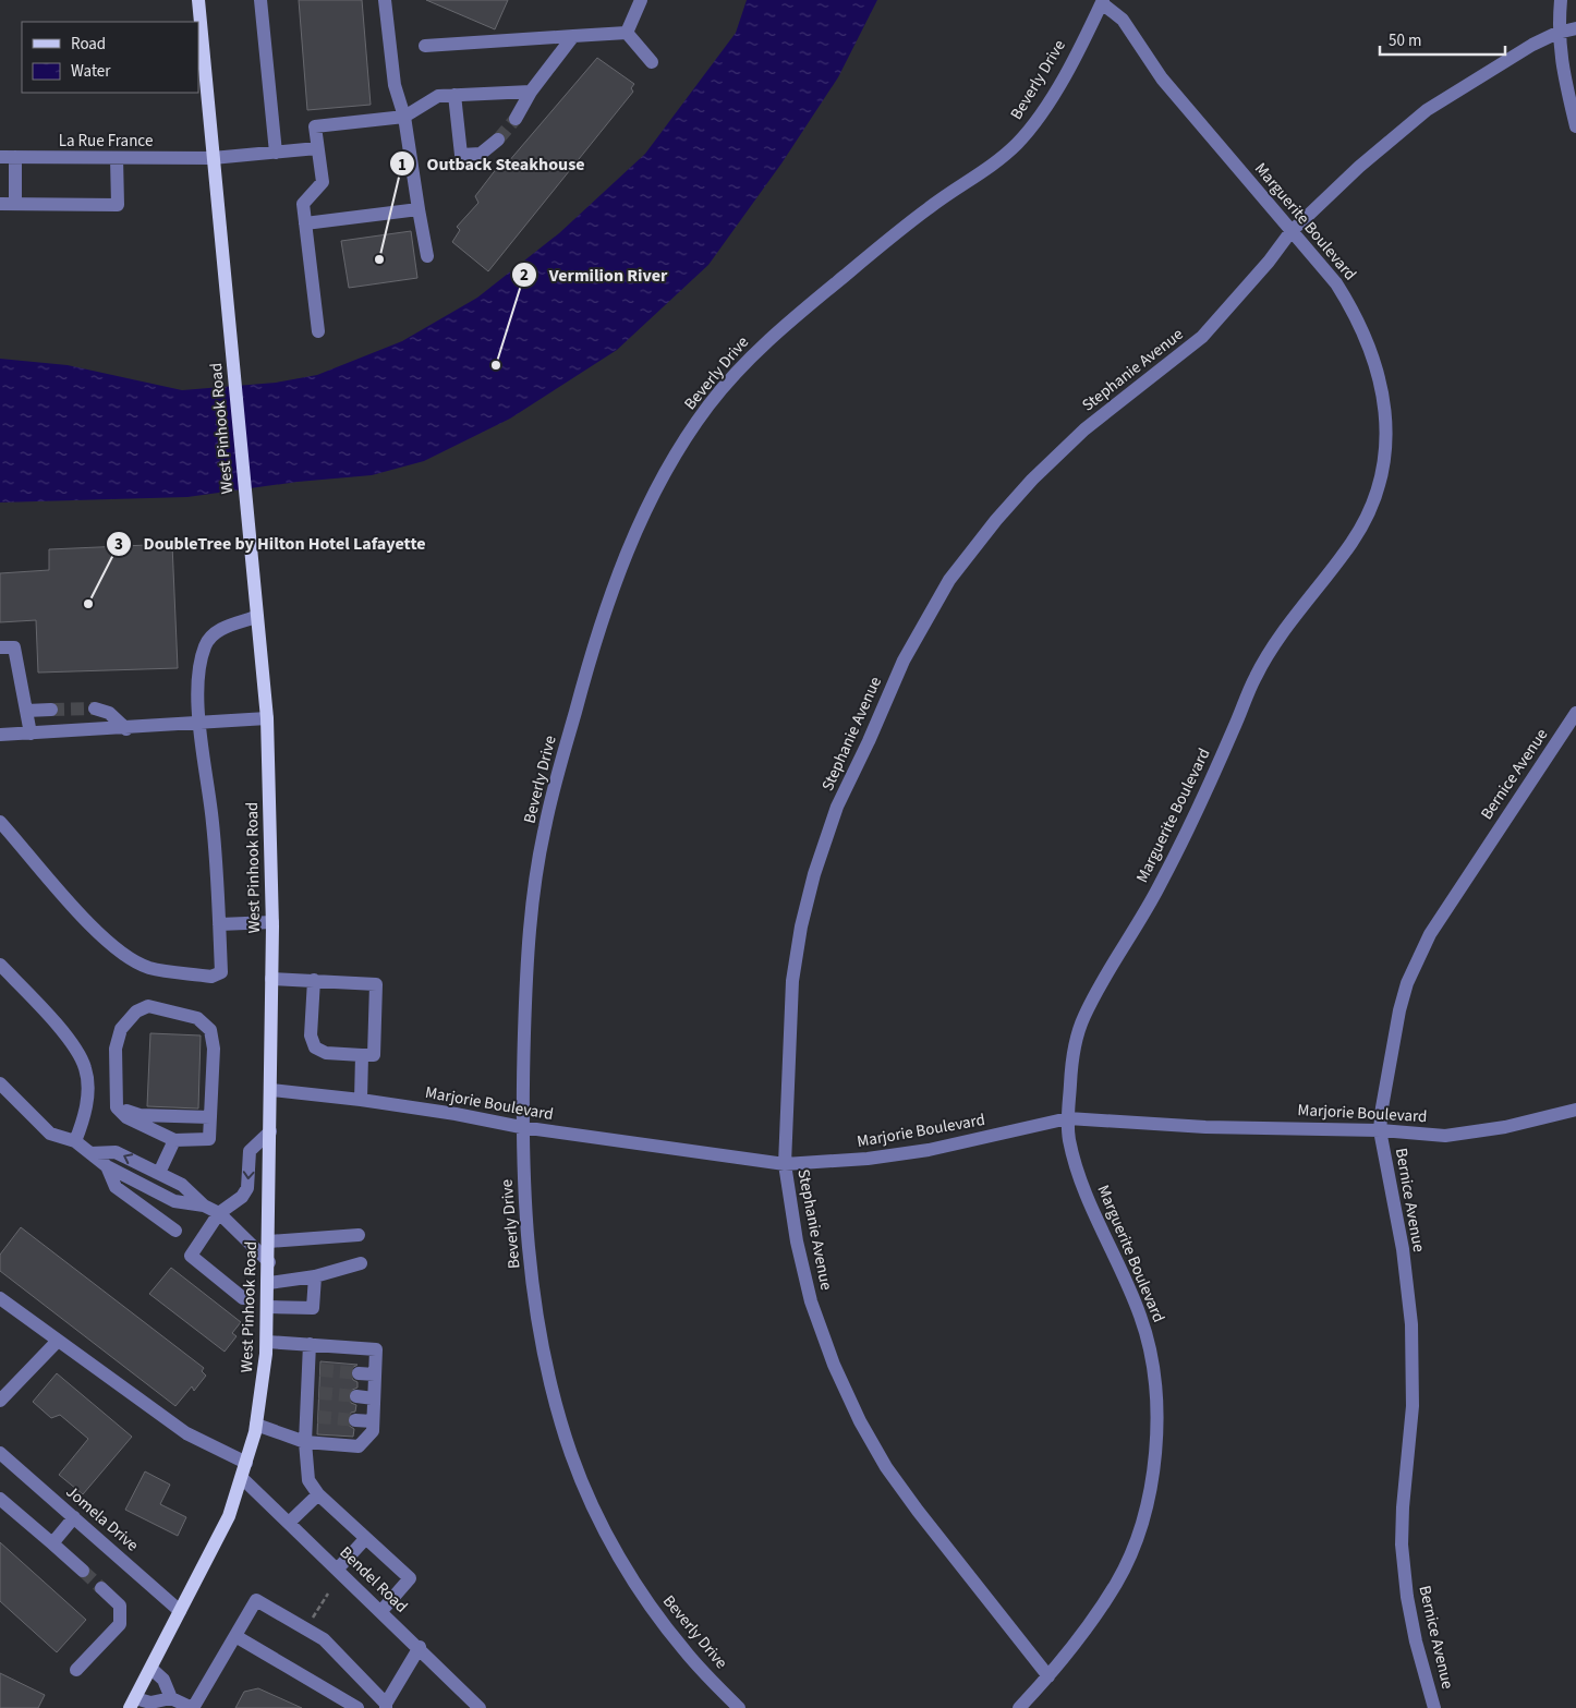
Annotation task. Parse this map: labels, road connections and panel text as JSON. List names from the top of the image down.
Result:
{
  "streets": {
    "main road": ["West Pinhook Road"],
    "street": [
      "Beverly Drive",
      "La Rue France",
      "Marguerite Boulevard",
      "Stephanie Avenue",
      "Bernice Avenue",
      "Marjorie Boulevard",
      "Jomela Drive",
      "Bendel Road"
    ]
  },
  "crossings": [
    ["Beverly Drive", "Marguerite Boulevard"],
    ["Beverly Drive", "Marjorie Boulevard"],
    ["La Rue France", "West Pinhook Road"],
    ["Marguerite Boulevard", "Stephanie Avenue"],
    ["Marguerite Boulevard", "Marjorie Boulevard"],
    ["Stephanie Avenue", "Marjorie Boulevard"],
    ["West Pinhook Road", "Marjorie Boulevard"],
    ["West Pinhook Road", "Jomela Drive"],
    ["West Pinhook Road", "Bendel Road"],
    ["Bernice Avenue", "Marjorie Boulevard"]
  ],
  "places": ["Outback Steakhouse", "Vermilion River", "DoubleTree by Hilton Hotel Lafayette"],
  "legend": ["Road", "Water"],
  "scale_bar": "50 m"
}
